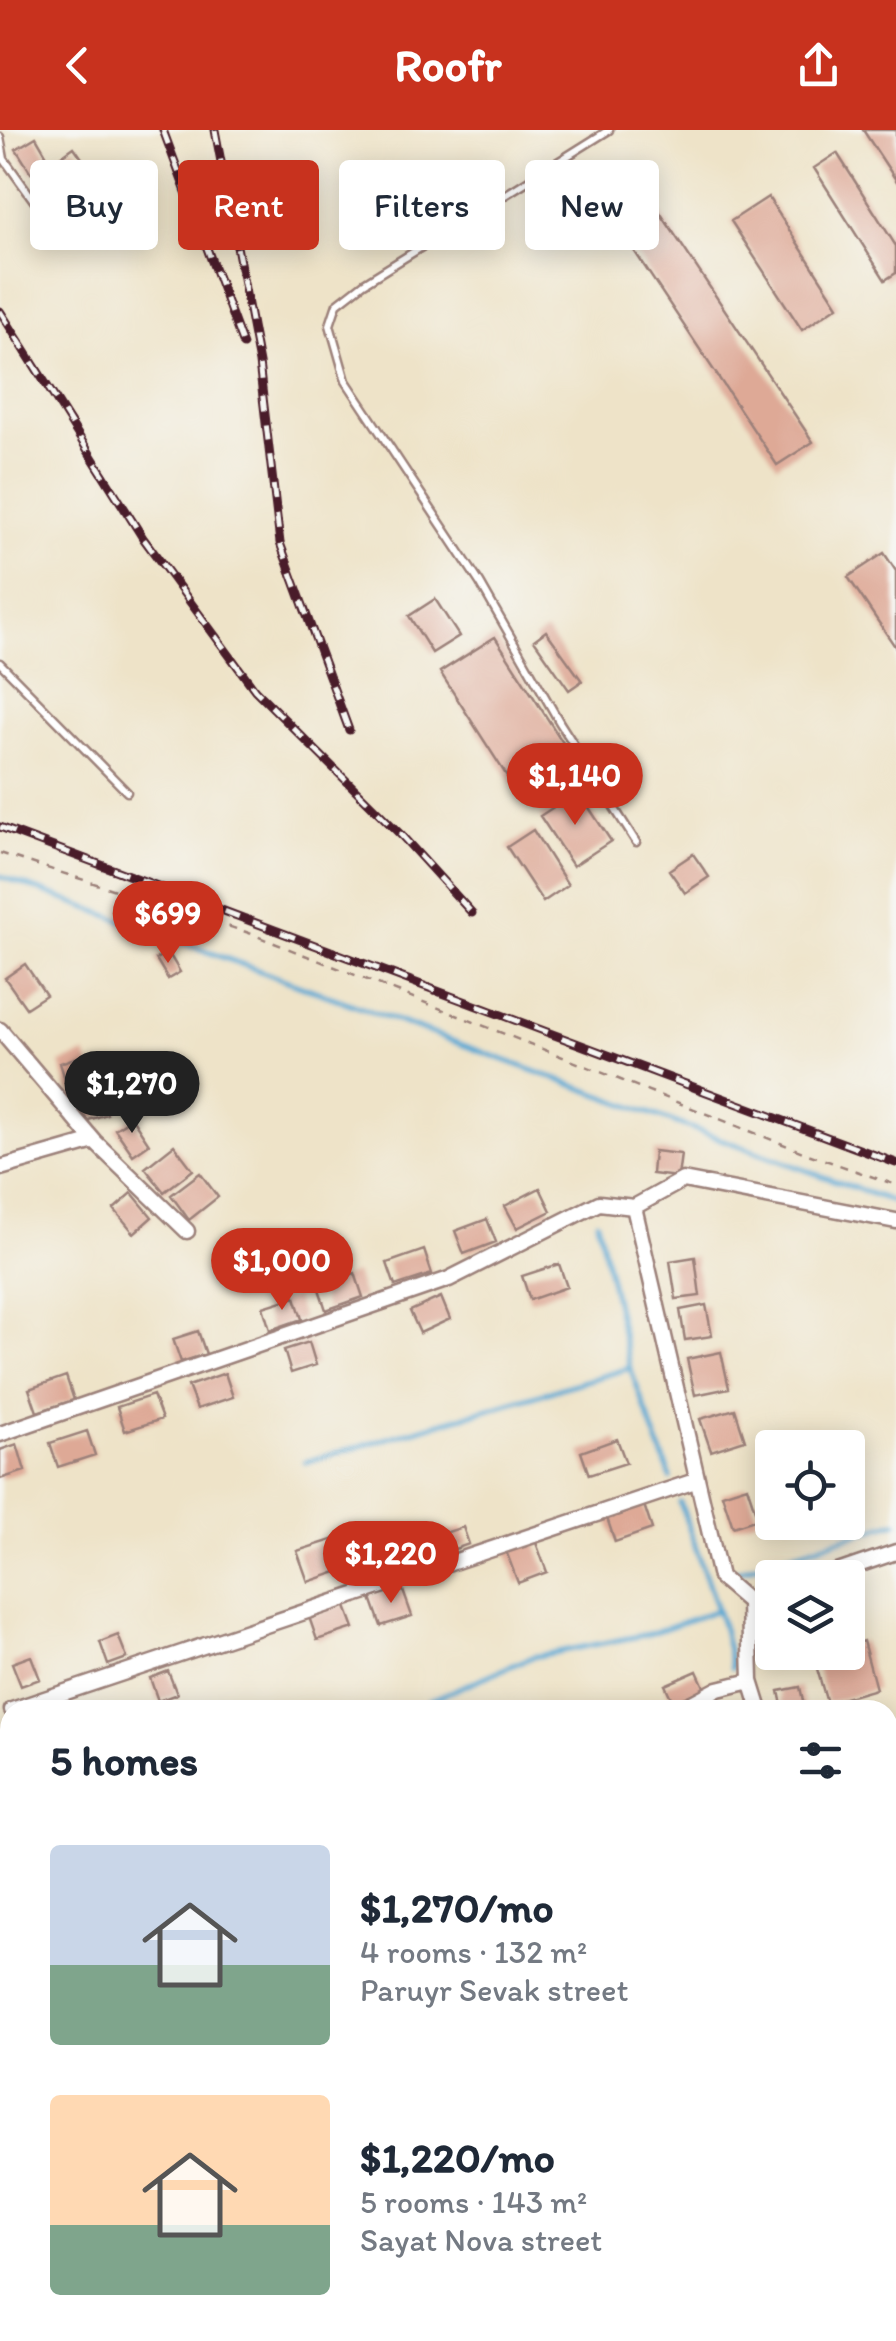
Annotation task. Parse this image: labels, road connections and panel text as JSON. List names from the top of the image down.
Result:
{
  "page": {
    "header": "Roofr",
    "chip": [
      "Buy",
      "Rent",
      "Filters",
      "New"
    ],
    "price": [
      "$1,140",
      "$699",
      "$1,270",
      "$1,000",
      "$1,220"
    ],
    "heading": "5 homes",
    "list": [
      {
        "name": "$1,270/mo",
        "note": "4 rooms · 132 m² · Paruyr Sevak street"
      },
      {
        "name": "$1,220/mo",
        "note": "5 rooms · 143 m² · Sayat Nova street"
      }
    ]
  }
}
